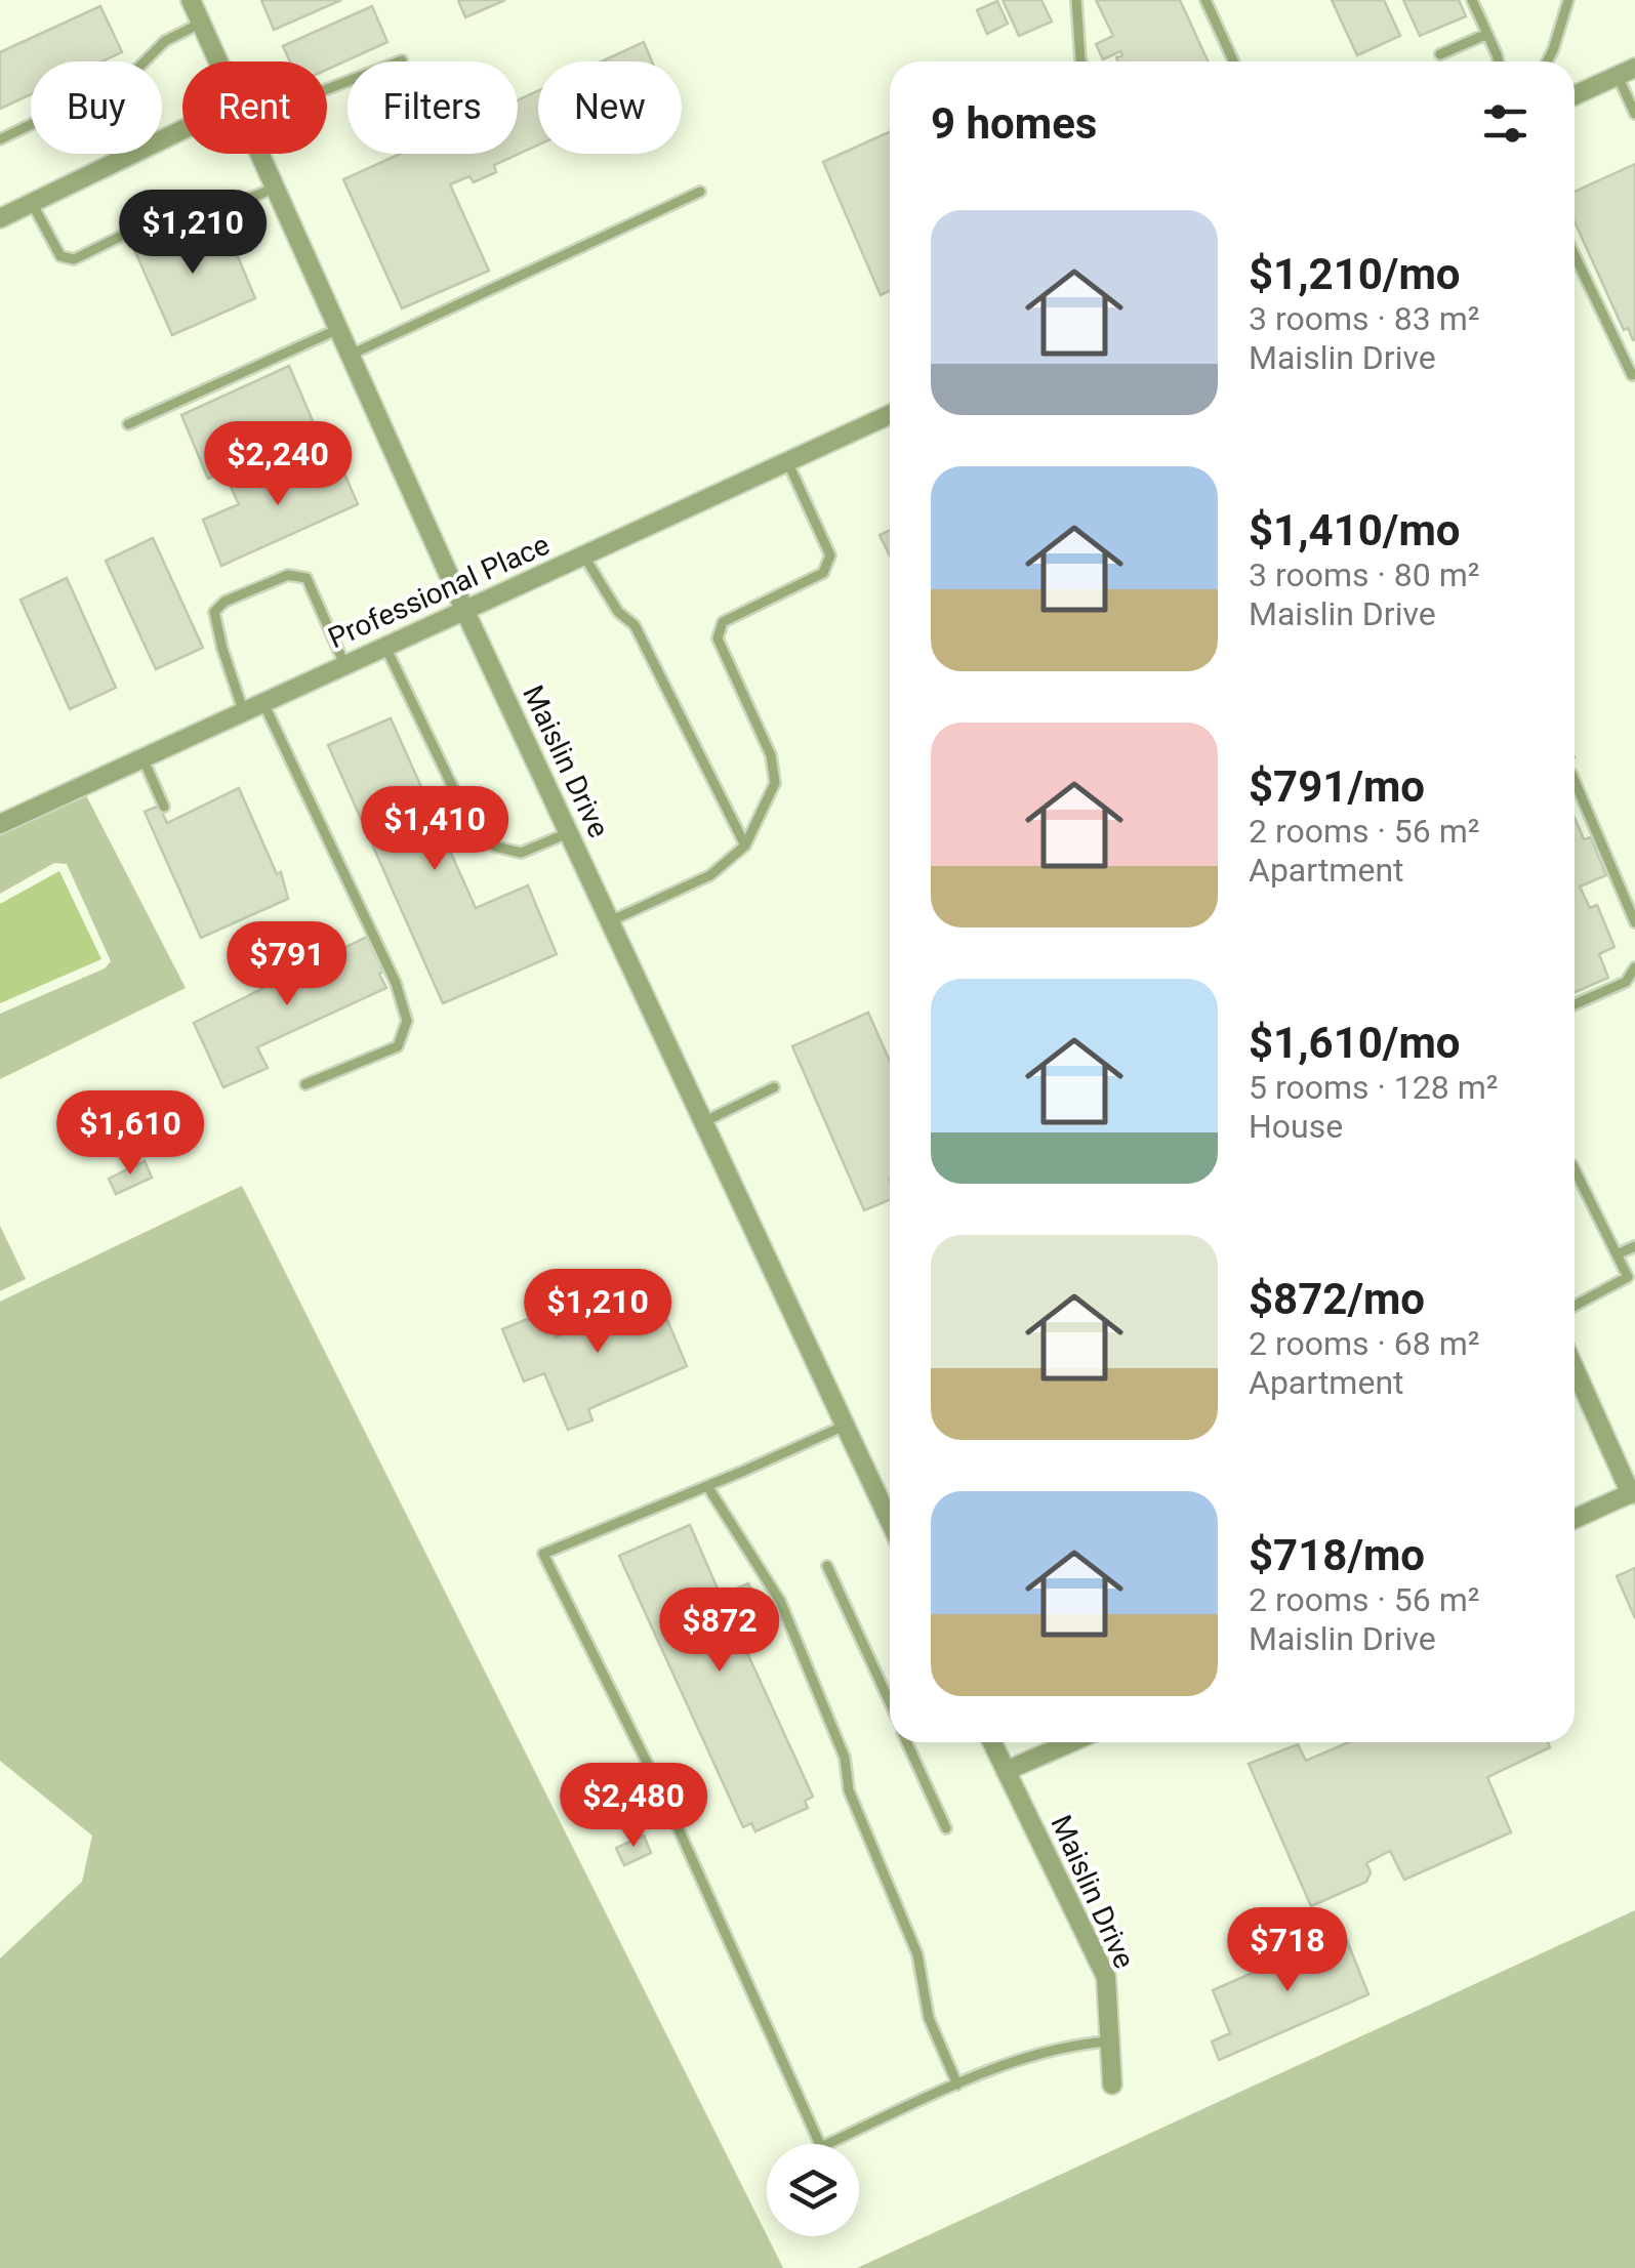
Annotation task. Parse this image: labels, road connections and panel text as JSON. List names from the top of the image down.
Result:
{
  "streets": {
    "street": ["Professional Place", "Maislin Drive"]
  },
  "crossings": [
    ["Professional Place", "Maislin Drive"]
  ],
  "page": {
    "chip": [
      "Buy",
      "Rent",
      "Filters",
      "New"
    ],
    "heading": "9 homes",
    "list": [
      {
        "name": "$1,210/mo",
        "note": "3 rooms · 83 m² · Maislin Drive"
      },
      {
        "name": "$1,410/mo",
        "note": "3 rooms · 80 m² · Maislin Drive"
      },
      {
        "name": "$791/mo",
        "note": "2 rooms · 56 m² · Apartment"
      },
      {
        "name": "$1,610/mo",
        "note": "5 rooms · 128 m² · House"
      },
      {
        "name": "$872/mo",
        "note": "2 rooms · 68 m² · Apartment"
      },
      {
        "name": "$718/mo",
        "note": "2 rooms · 56 m² · Maislin Drive"
      }
    ],
    "price": [
      "$1,210",
      "$2,240",
      "$1,410",
      "$791",
      "$1,610",
      "$1,210",
      "$872",
      "$2,480",
      "$718"
    ]
  }
}
